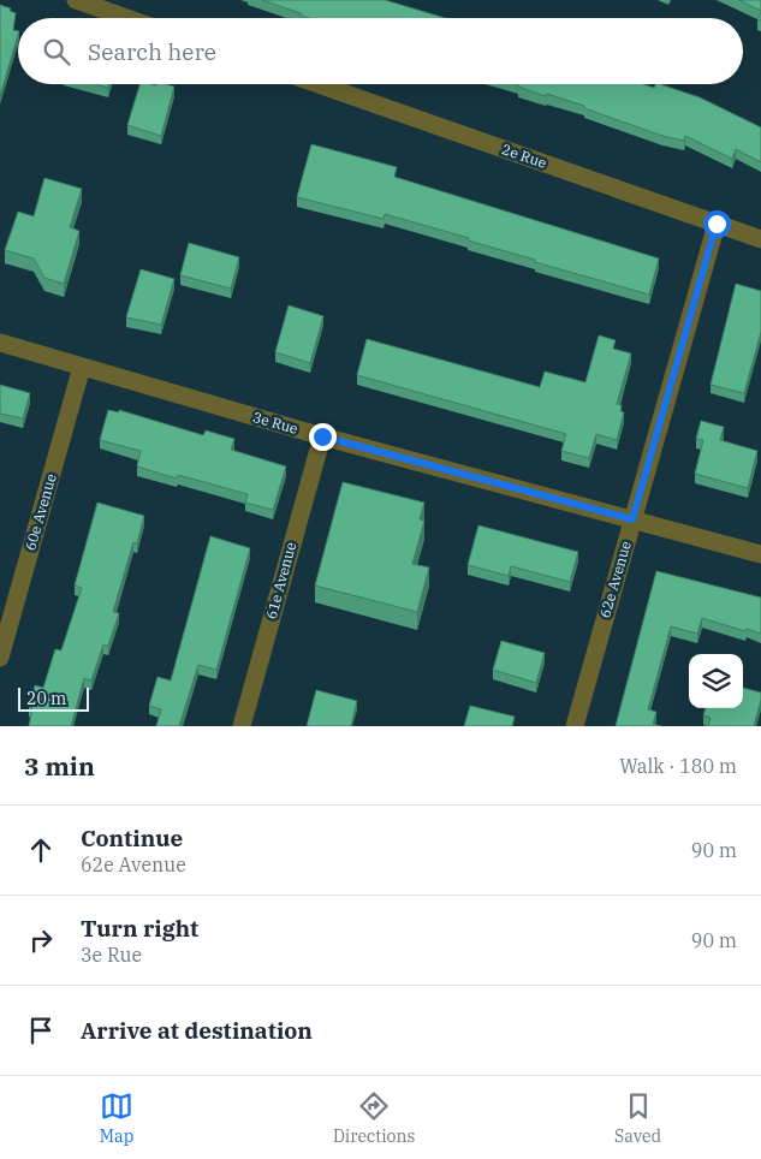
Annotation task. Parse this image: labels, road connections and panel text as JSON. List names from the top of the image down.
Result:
{
  "streets": {
    "street": [
      "2e Rue",
      "3e Rue",
      "60e Avenue",
      "62e Avenue",
      "61e Avenue"
    ]
  },
  "crossings": [
    ["2e Rue", "62e Avenue"],
    ["3e Rue", "60e Avenue"],
    ["3e Rue", "62e Avenue"],
    ["3e Rue", "61e Avenue"]
  ],
  "scale_bar": "20 m",
  "page": {
    "search": "Search here",
    "scale": "20 m",
    "heading": ["3 min", "Walk · 180 m"],
    "list": [
      ["Continue", "62e Avenue", "90 m"],
      ["Turn right", "3e Rue", "90 m"],
      "Arrive at destination"
    ],
    "nav": ["Map", "Directions", "Saved"]
  }
}
